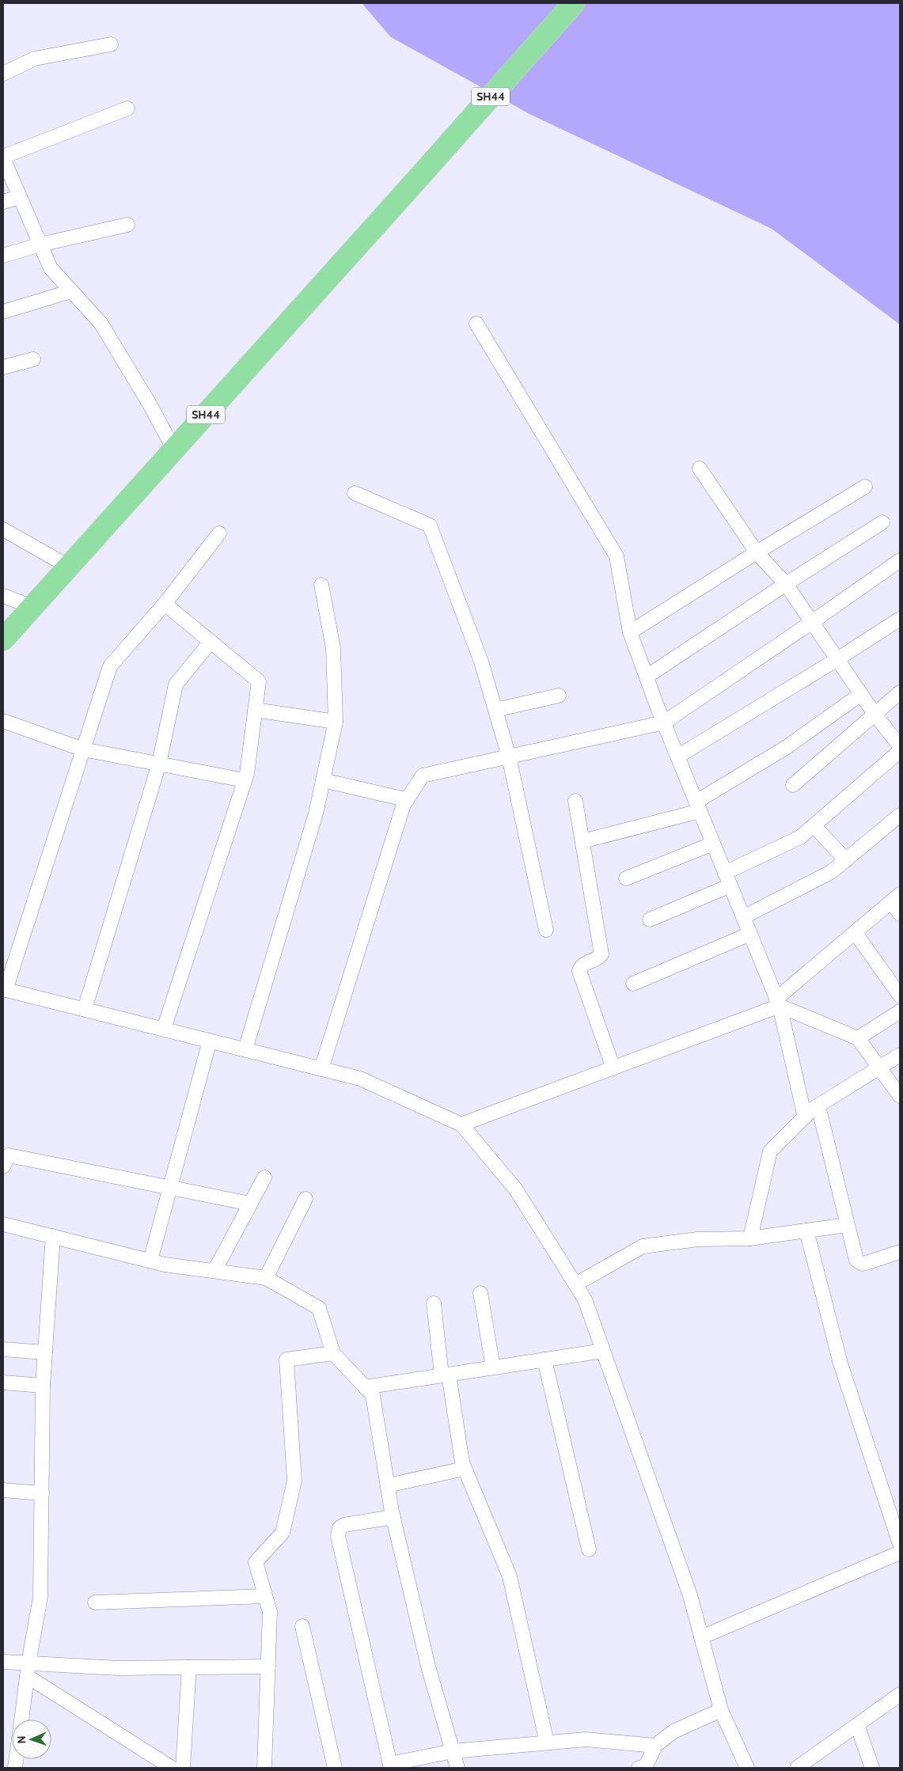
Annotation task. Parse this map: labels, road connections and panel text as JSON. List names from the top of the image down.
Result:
{
  "streets": {
    "main road": ["SH44"]
  },
  "north": "left"
}
